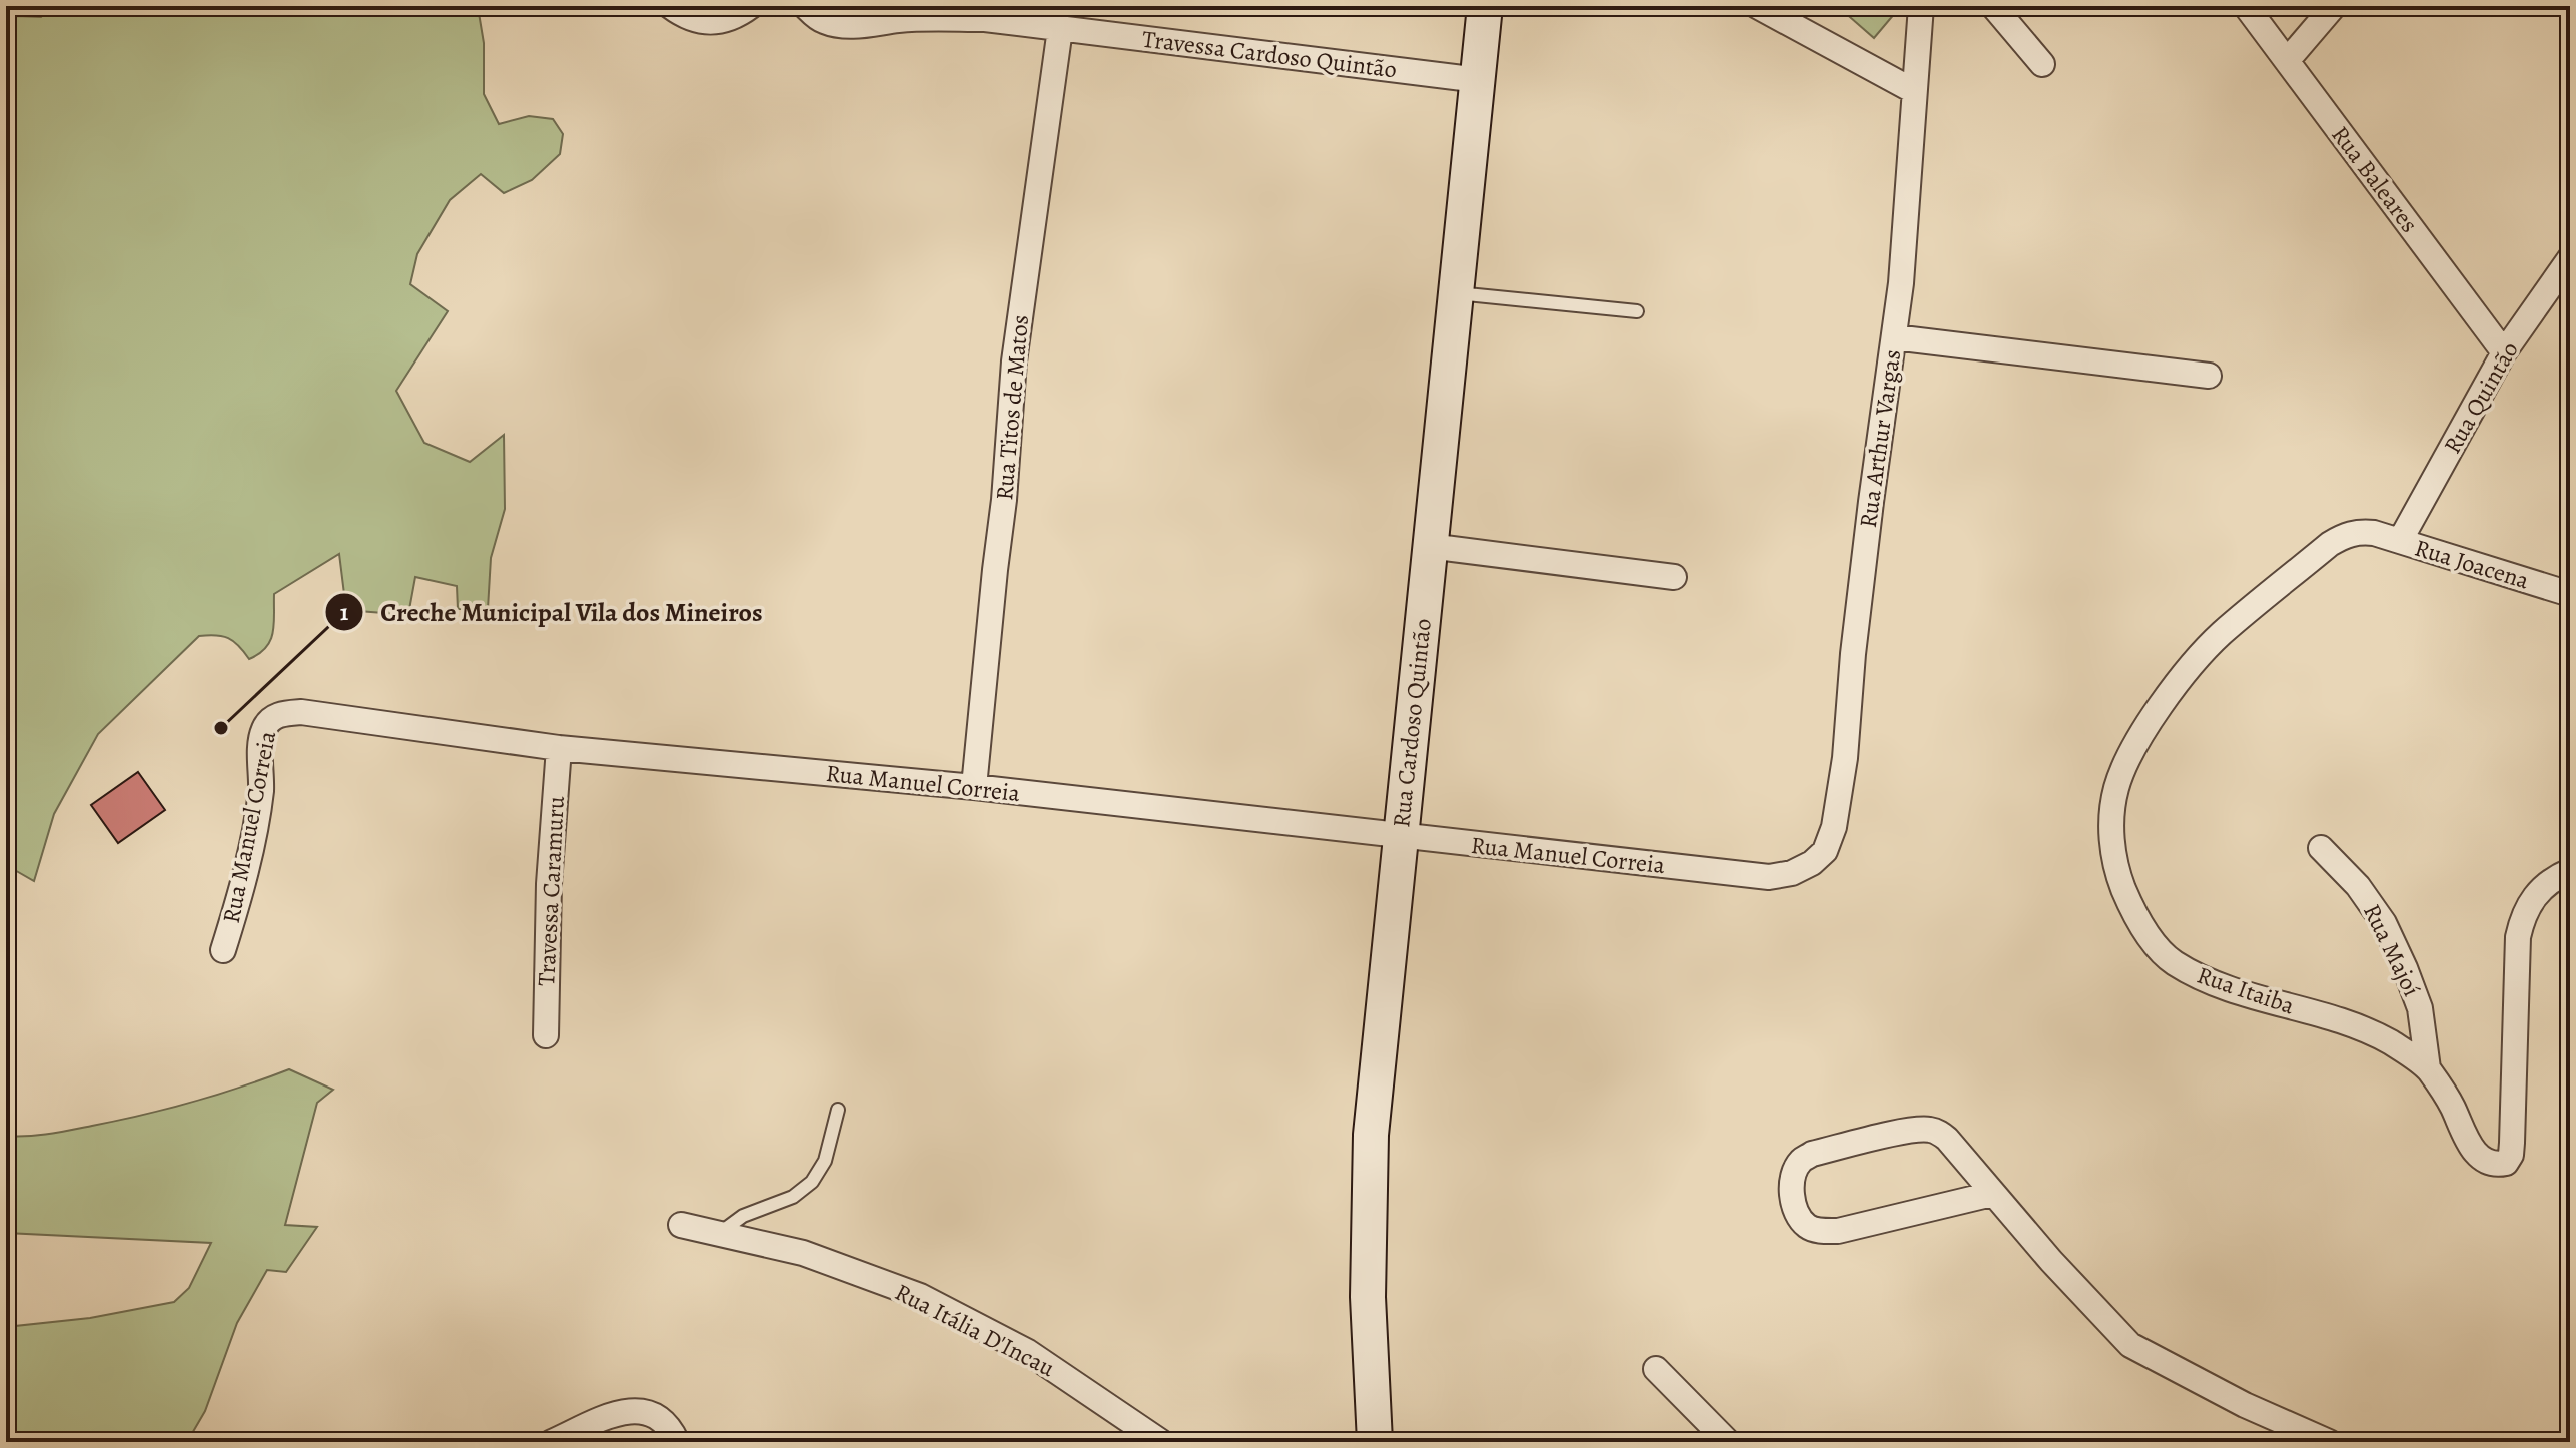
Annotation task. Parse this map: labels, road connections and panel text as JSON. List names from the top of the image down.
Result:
{
  "streets": {
    "street": [
      "Travessa Cardoso Quintão",
      "Rua Baleares",
      "Rua Quintão",
      "Rua Titos de Matos",
      "Rua Arthur Vargas",
      "Rua Joacena",
      "Rua Cardoso Quintão",
      "Rua Manuel Correia",
      "Travessa Caramuru",
      "Rua Majoí",
      "Rua Itaiba",
      "Rua Itália D'Incau"
    ]
  },
  "crossings": [
    ["Travessa Cardoso Quintão", "Rua Titos de Matos"],
    ["Travessa Cardoso Quintão", "Rua Cardoso Quintão"],
    ["Rua Baleares", "Rua Quintão"],
    ["Rua Quintão", "Rua Joacena"],
    ["Rua Titos de Matos", "Rua Manuel Correia"],
    ["Rua Arthur Vargas", "Rua Manuel Correia"],
    ["Rua Joacena", "Rua Itaiba"],
    ["Rua Cardoso Quintão", "Rua Manuel Correia"],
    ["Rua Manuel Correia", "Travessa Caramuru"],
    ["Rua Majoí", "Rua Itaiba"]
  ],
  "places": ["Creche Municipal Vila dos Mineiros"]
}
